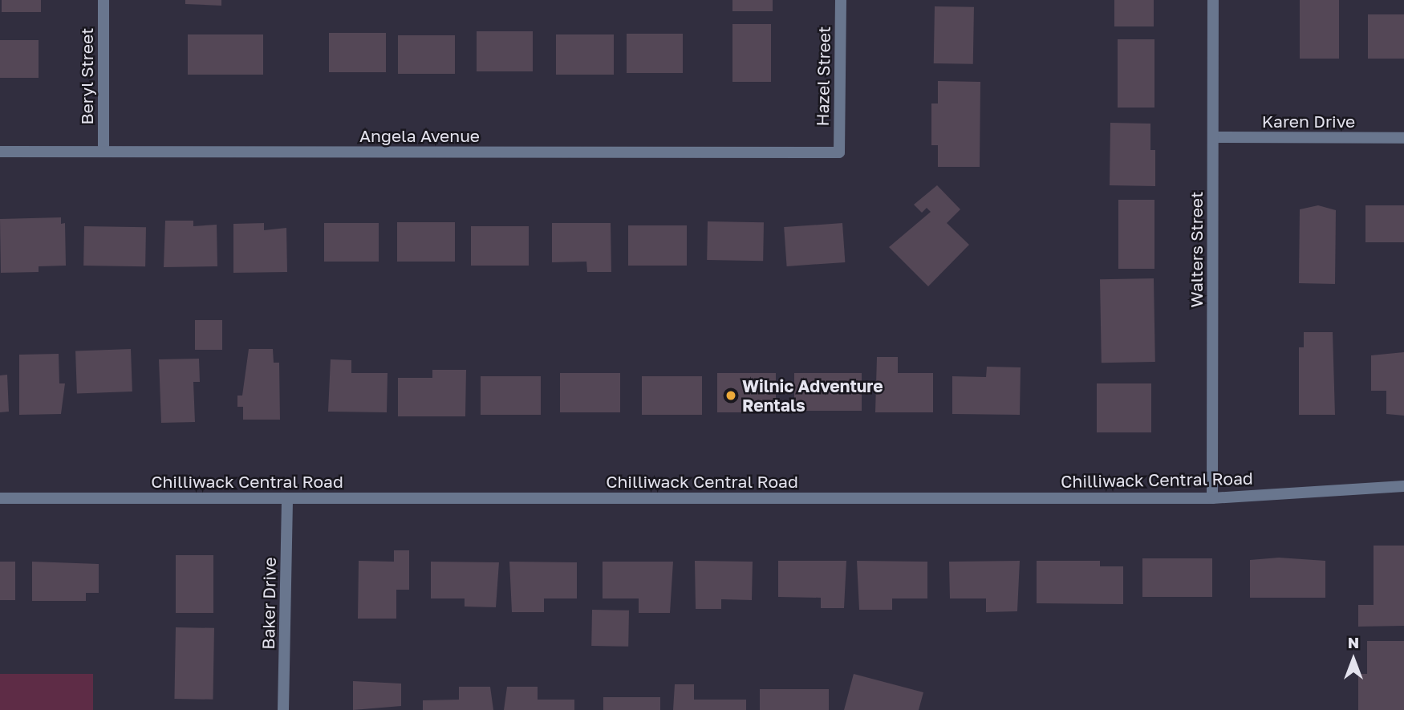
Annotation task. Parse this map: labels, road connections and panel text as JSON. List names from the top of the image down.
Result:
{
  "streets": {
    "street": [
      "Beryl Street",
      "Hazel Street",
      "Karen Drive",
      "Angela Avenue",
      "Walters Street",
      "Chilliwack Central Road",
      "Baker Drive"
    ]
  },
  "crossings": [
    ["Beryl Street", "Angela Avenue"],
    ["Hazel Street", "Angela Avenue"],
    ["Karen Drive", "Walters Street"],
    ["Walters Street", "Chilliwack Central Road"],
    ["Chilliwack Central Road", "Baker Drive"]
  ],
  "places": ["Wilnic Adventure Rentals"],
  "north": "top"
}
